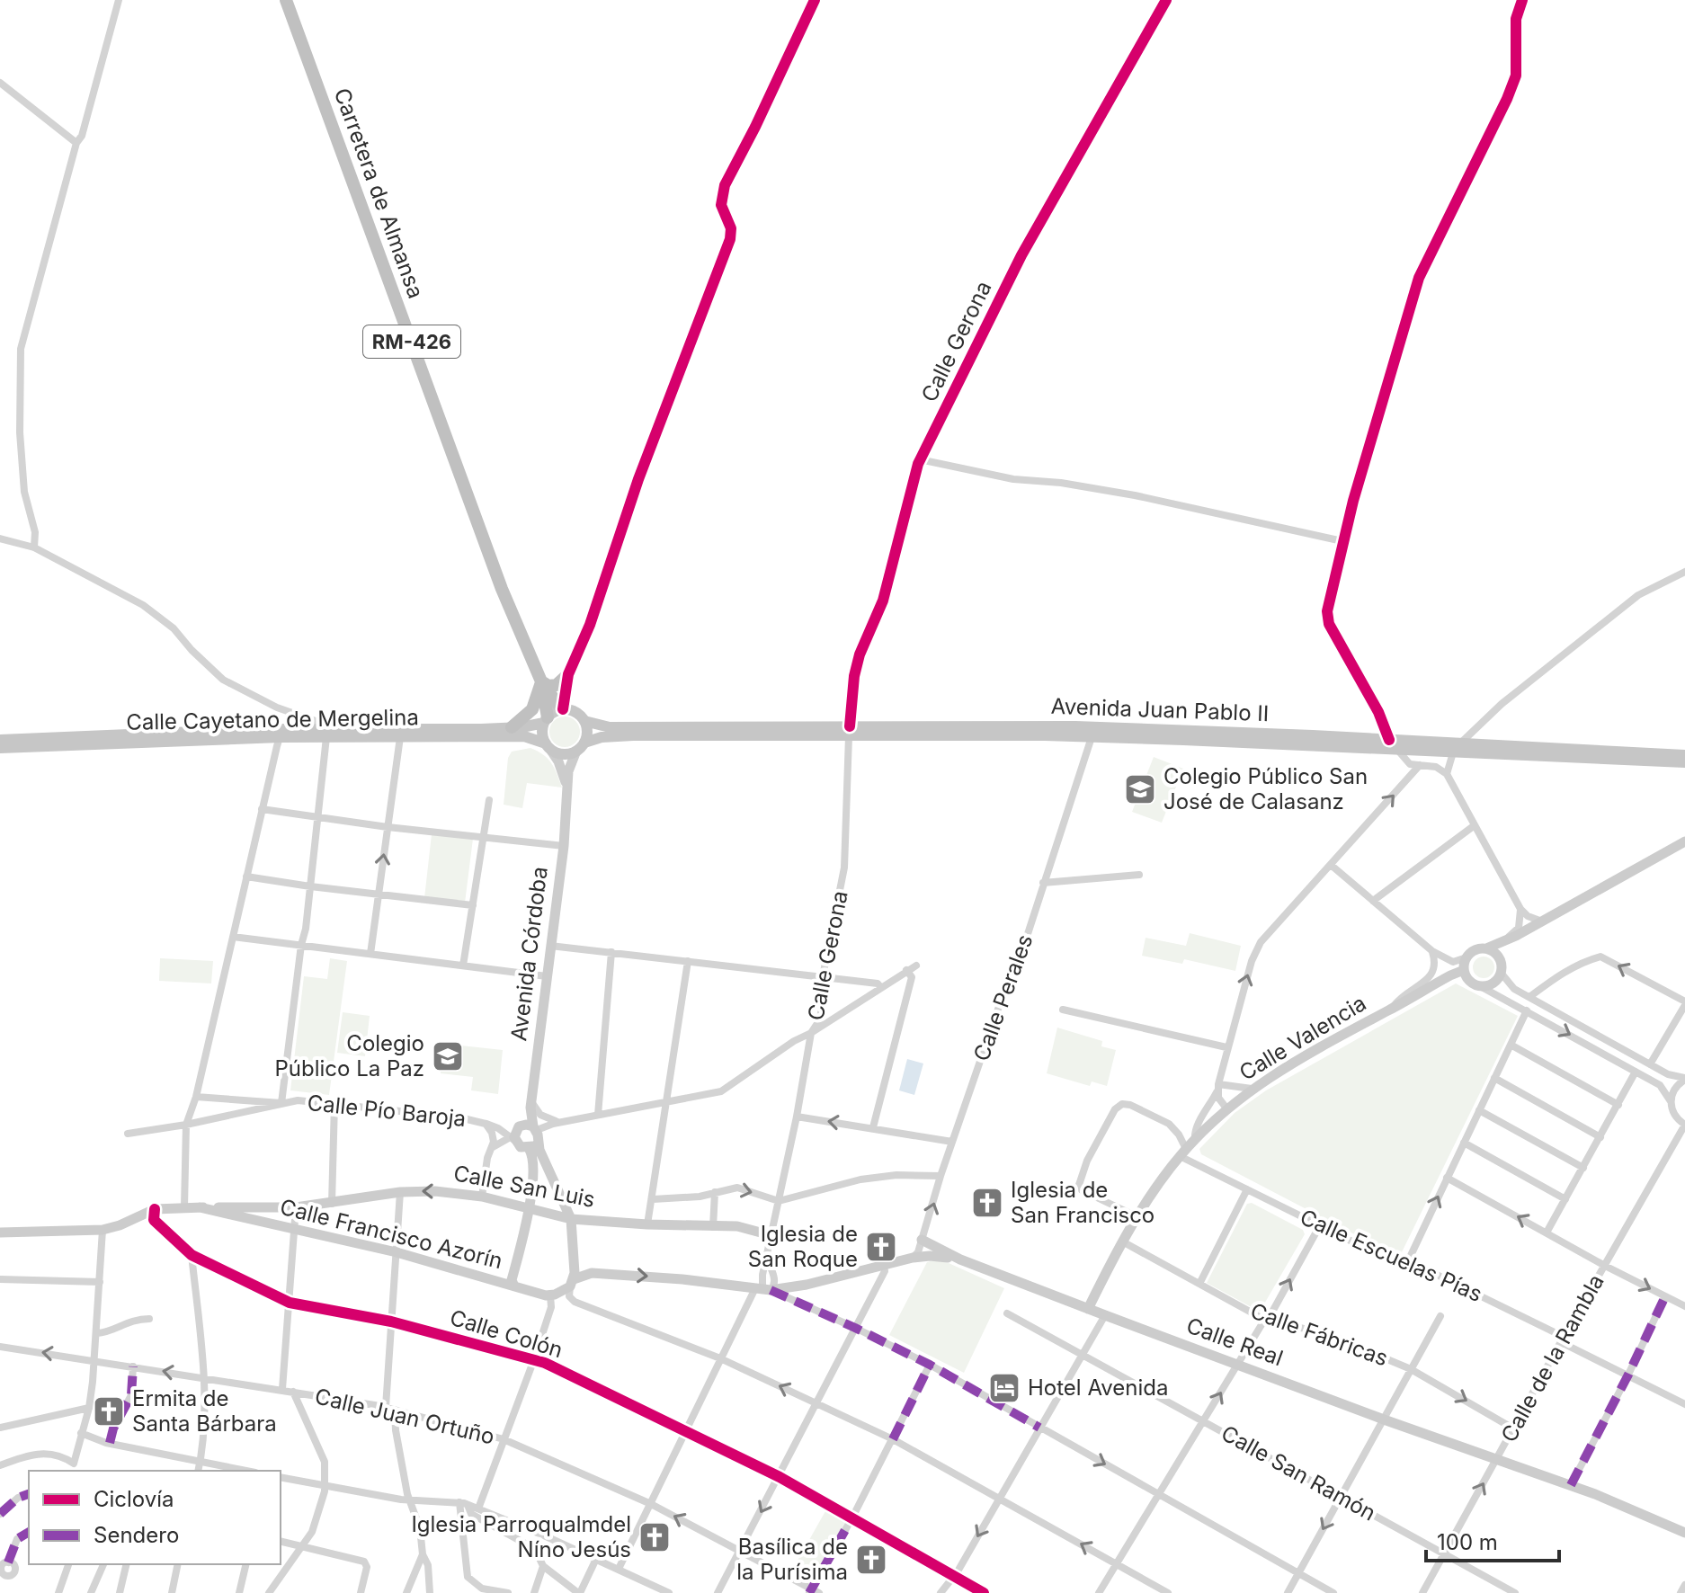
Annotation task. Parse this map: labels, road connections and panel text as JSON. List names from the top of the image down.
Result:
{
  "streets": {
    "highway": ["Carretera de Almansa", "RM-426"],
    "main road": [
      "Avenida Juan Pablo II",
      "Calle Cayetano de Mergelina",
      "Avenida Córdoba",
      "Calle Valencia",
      "Calle San Luis",
      "Calle Francisco Azorín",
      "Calle Real"
    ],
    "street": [
      "Calle Gerona",
      "Calle Perales",
      "Calle Pío Baroja",
      "Calle Escuelas Pías",
      "Calle Colón",
      "Calle Fábricas",
      "Calle de la Rambla",
      "Calle Juan Ortuño",
      "Calle San Ramón"
    ]
  },
  "crossings": [
    ["Carretera de Almansa", "RM-426"],
    ["RM-426", "Calle Cayetano de Mergelina"],
    ["Calle Gerona", "Avenida Juan Pablo II"],
    ["Calle Gerona", "Calle San Luis"],
    ["Avenida Juan Pablo II", "Calle Perales"],
    ["Calle Valencia", "Calle Escuelas Pías"],
    ["Calle Valencia", "Calle Fábricas"],
    ["Calle Valencia", "Calle Real"],
    ["Calle Pío Baroja", "Calle San Luis"],
    ["Calle San Luis", "Calle Francisco Azorín"],
    ["Calle Escuelas Pías", "Calle de la Rambla"],
    ["Calle Fábricas", "Calle de la Rambla"],
    ["Calle Real", "Calle de la Rambla"],
    ["Calle de la Rambla", "Calle San Ramón"]
  ],
  "places": {
    "school or university": ["Colegio Público San José de Calasanz", "Colegio Público La Paz"],
    "church": [
      "Iglesia de San Francisco",
      "Iglesia de San Roque",
      "Ermita de Santa Bárbara",
      "Iglesia Parroqualmdel Níno Jesús",
      "Basílica de la Purísima"
    ],
    "hotel": ["Hotel Avenida"]
  },
  "legend": ["Ciclovía", "Sendero"],
  "scale_bar": "100 m"
}
